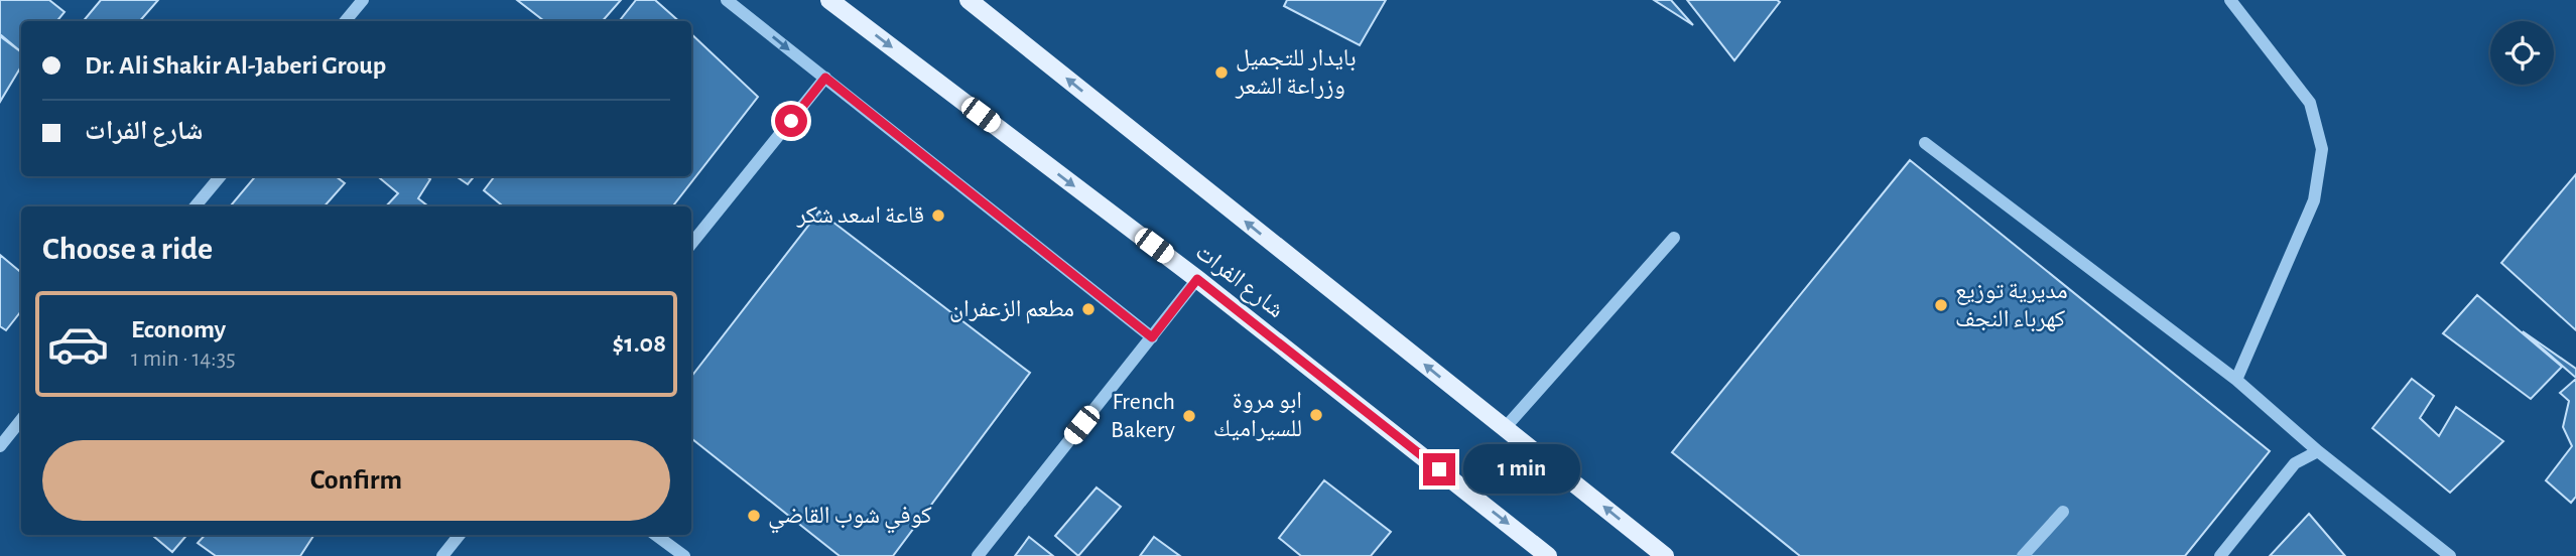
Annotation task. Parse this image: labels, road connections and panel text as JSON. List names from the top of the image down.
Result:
{
  "streets": {
    "main road": ["شارع الفرات"]
  },
  "places": [
    "بايدار للتجميل وزراعة الشعر",
    "قاعة اسعد شكر",
    "مديرية توزيع كهرباء النجف",
    "مطعم الزعفران",
    "ابو مروة للسيراميك",
    "French Bakery",
    "كوفي شوب القاضي"
  ],
  "page": {
    "banner": ["Dr. Ali Shakir Al-Jaberi Group", "شارع الفرات"],
    "heading": "Choose a ride",
    "list": [
      {
        "name": "Economy",
        "note": "1 min · 14:35",
        "value": "$1.08"
      }
    ],
    "buttons": "Confirm",
    "bubble": "1 min"
  }
}
